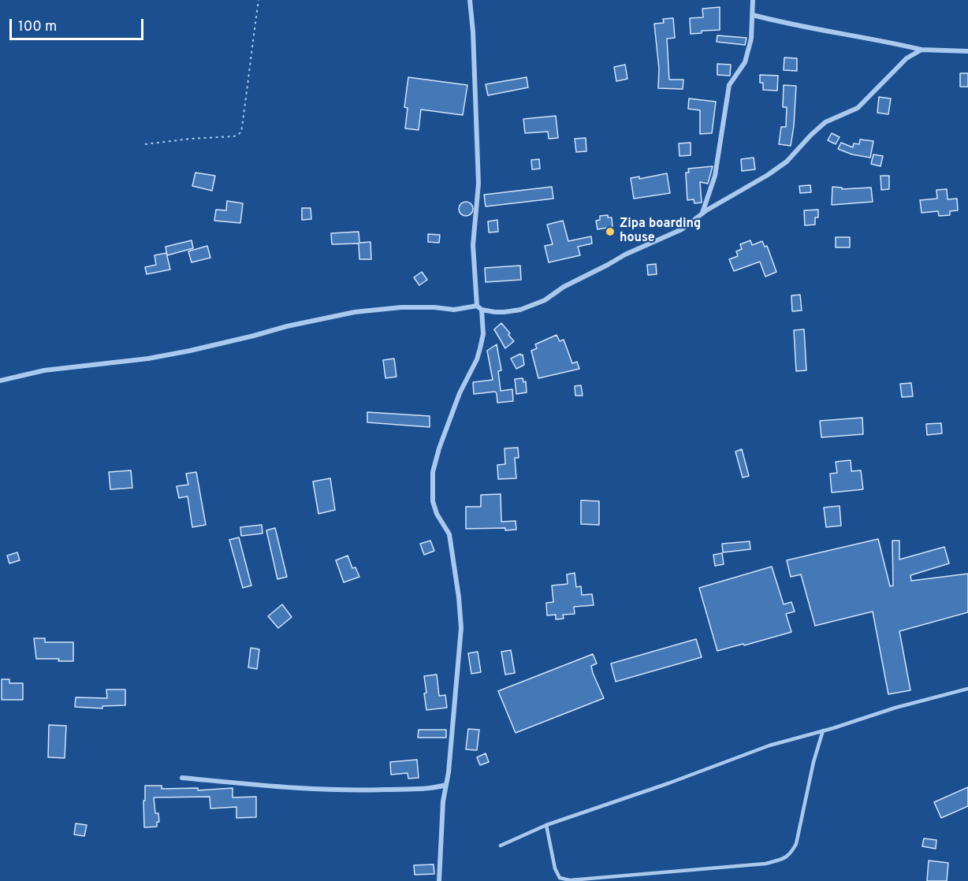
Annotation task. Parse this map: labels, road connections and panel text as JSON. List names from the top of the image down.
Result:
{
  "places": ["Zipa boarding house"],
  "scale_bar": "100 m"
}
